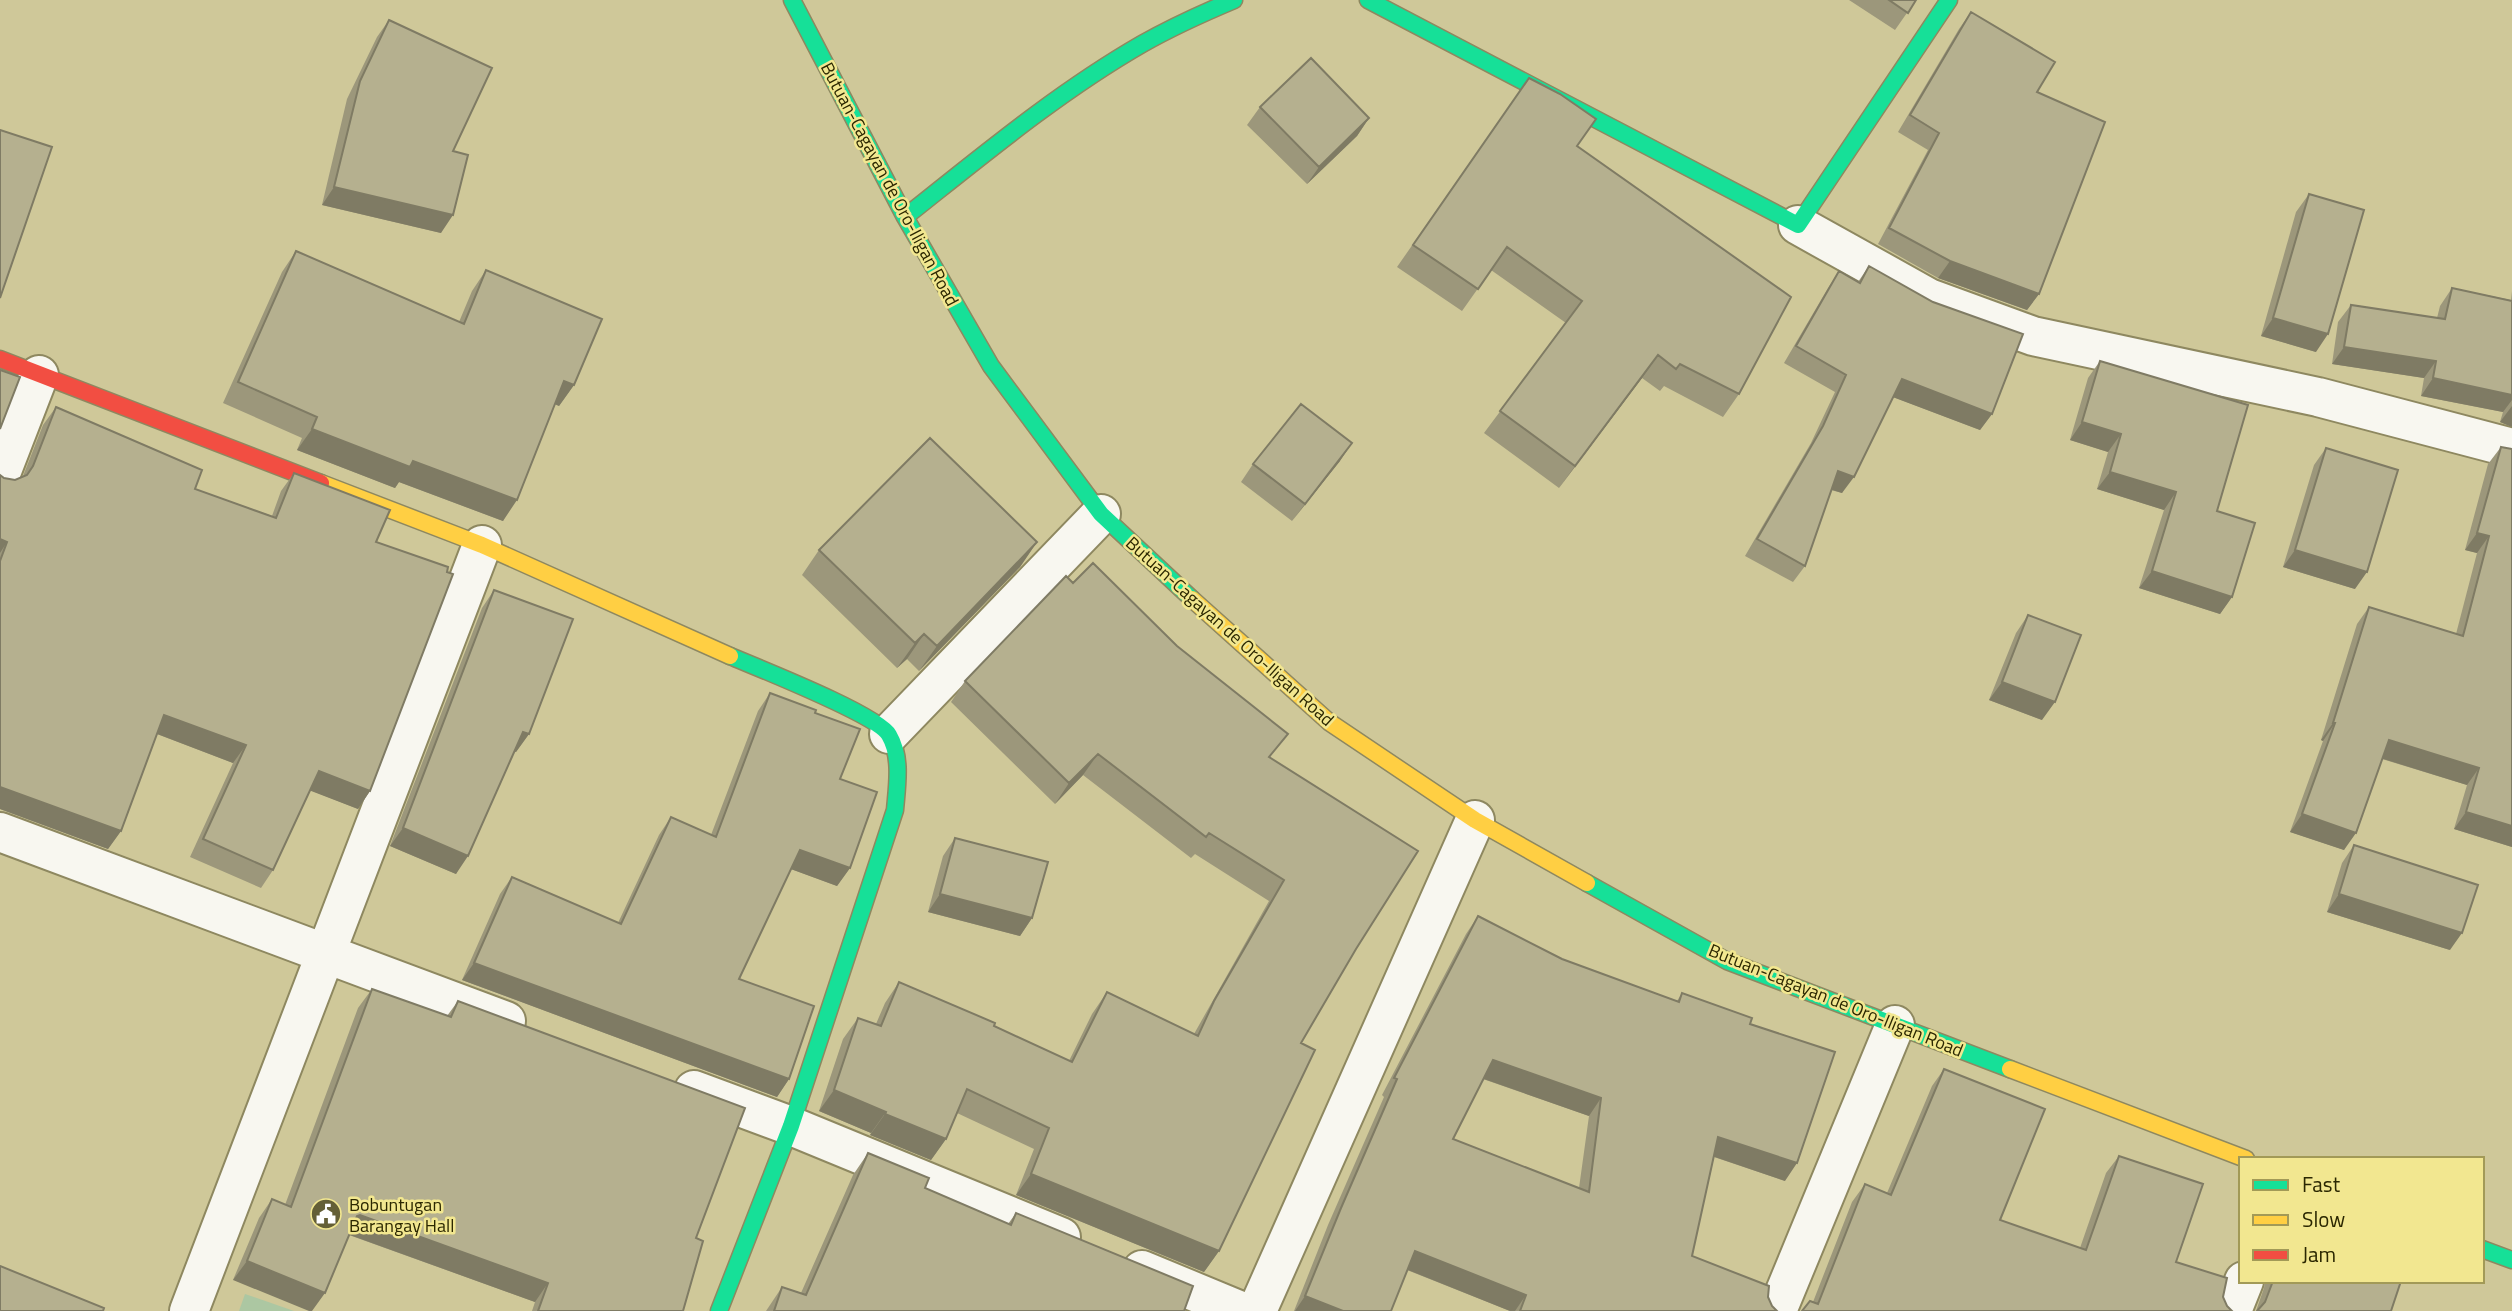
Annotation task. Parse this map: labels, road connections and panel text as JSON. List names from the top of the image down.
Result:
{
  "streets": {
    "main road": ["Butuan-Cagayan de Oro-Iligan Road"]
  },
  "places": {
    "public building": ["Bobuntugan Barangay Hall"]
  },
  "legend": ["Fast", "Slow", "Jam"]
}
